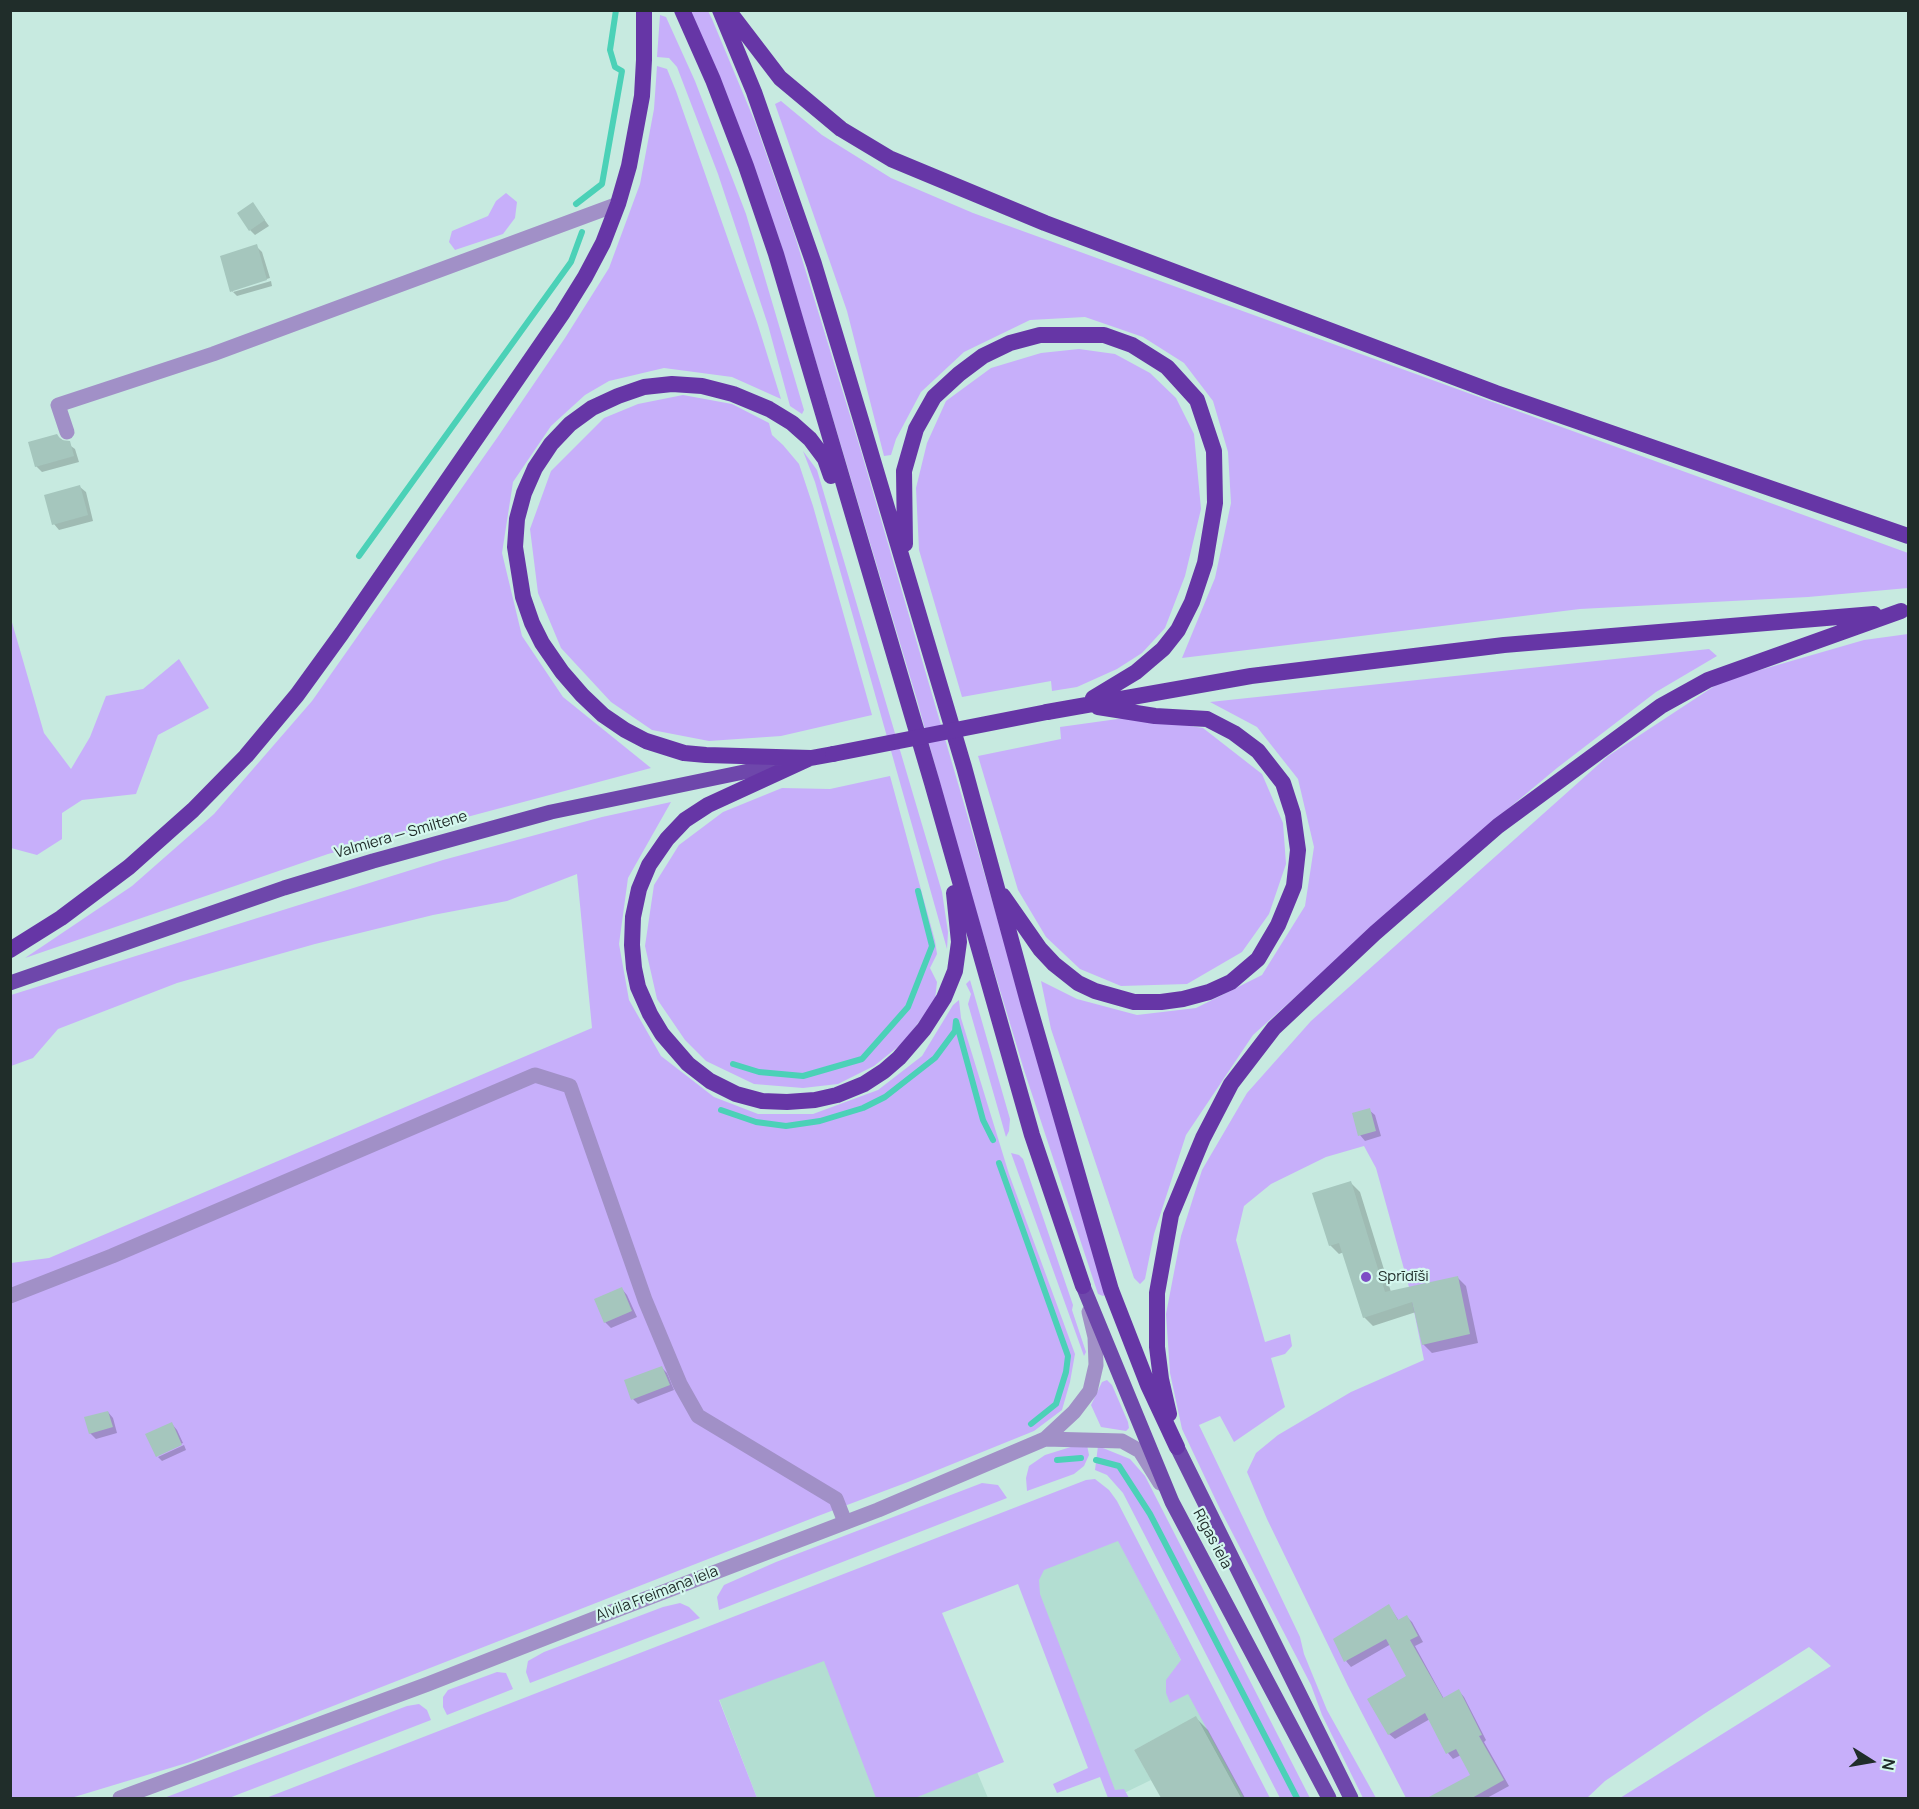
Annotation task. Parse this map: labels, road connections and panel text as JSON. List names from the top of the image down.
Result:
{
  "streets": {
    "main road": ["Valmiera — Smiltene", "Rīgas iela"],
    "street": ["Alvila Freimaņa iela"]
  },
  "crossings": [
    ["Rīgas iela", "Alvila Freimaņa iela"]
  ],
  "places": ["Sprīdīši"],
  "north": "right"
}
